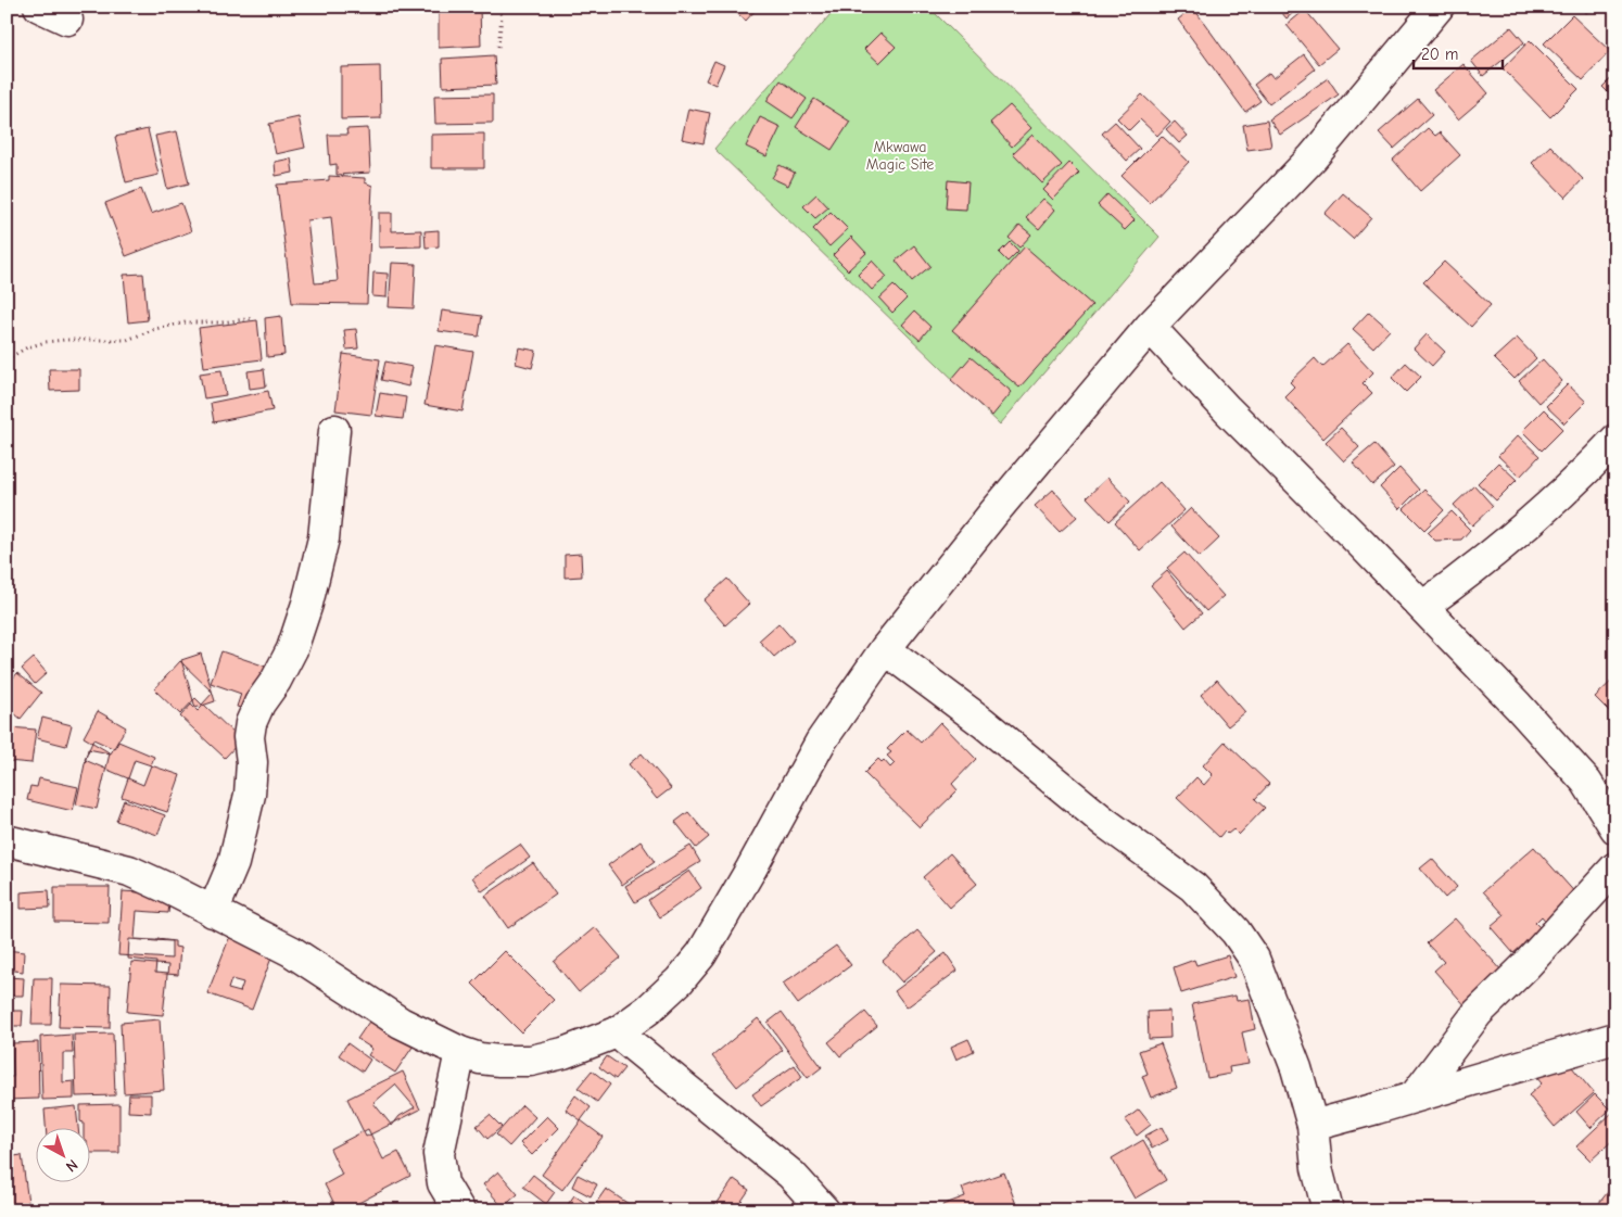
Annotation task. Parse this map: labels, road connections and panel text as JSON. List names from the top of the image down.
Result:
{
  "parks": ["Mkwawa Magic Site"],
  "scale_bar": "20 m",
  "north": "bottom right"
}
